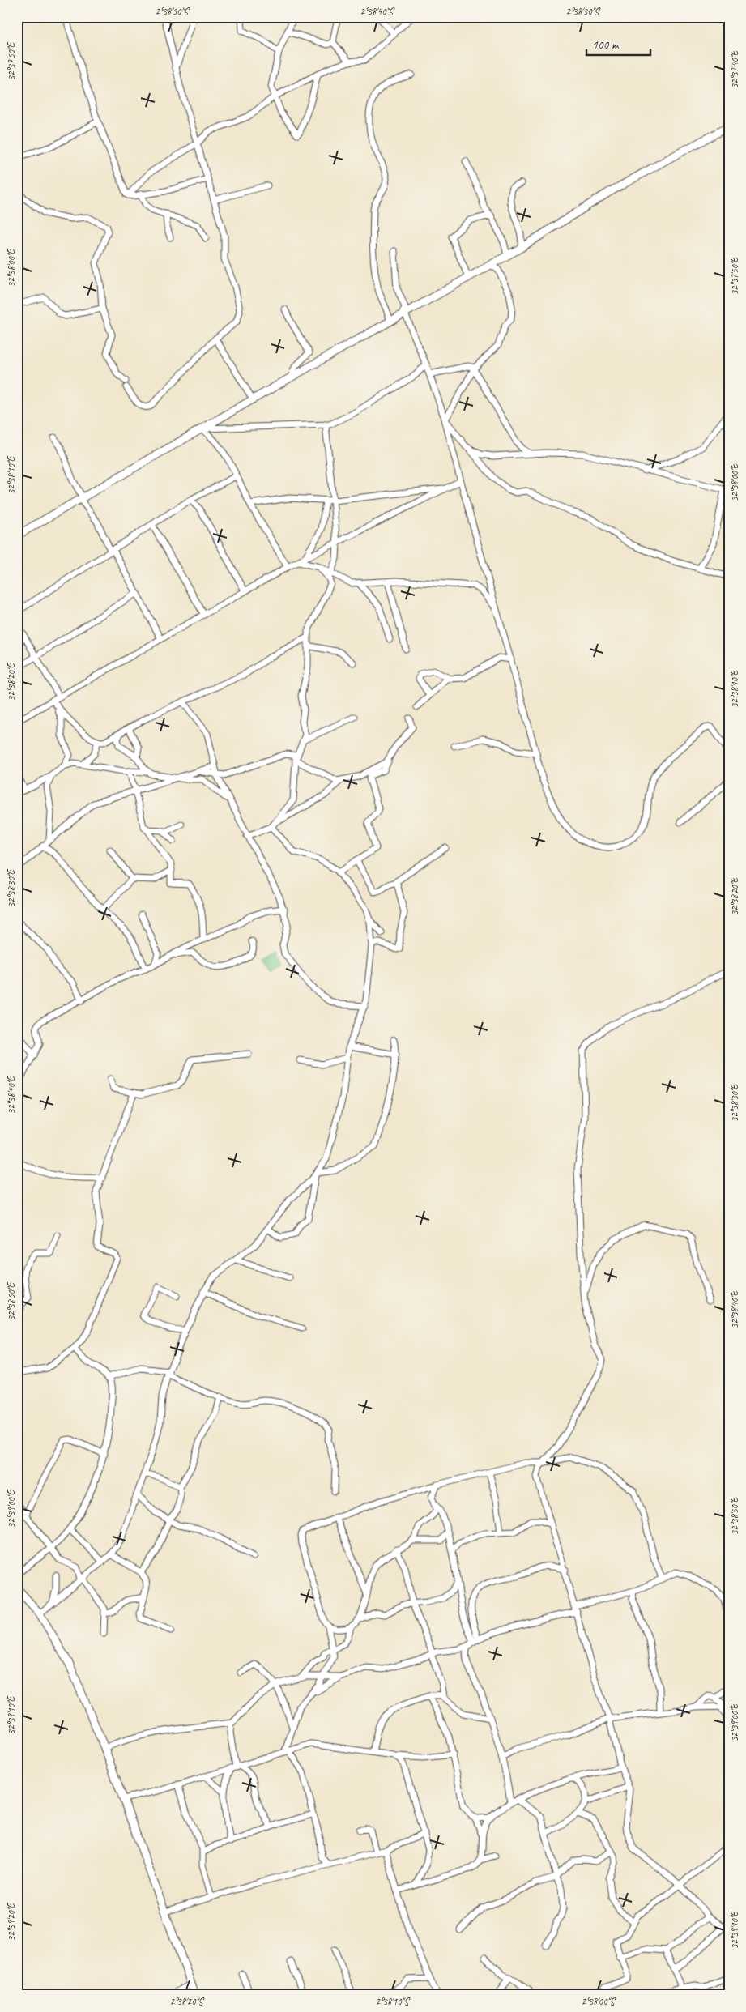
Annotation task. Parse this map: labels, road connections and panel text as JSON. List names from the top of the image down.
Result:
{
  "scale_bar": "100 m",
  "coordinates": [
    "2°38'50\"S",
    "2°38'40\"S",
    "2°38'30\"S",
    "32°37'50\"E",
    "32°37'40\"E",
    "32°38'00\"E",
    "32°38'10\"E",
    "32°38'20\"E",
    "32°38'30\"E",
    "32°38'40\"E",
    "32°38'50\"E",
    "32°39'00\"E",
    "32°39'10\"E",
    "32°39'20\"E",
    "2°38'20\"S",
    "2°38'10\"S",
    "2°38'00\"S"
  ]
}
